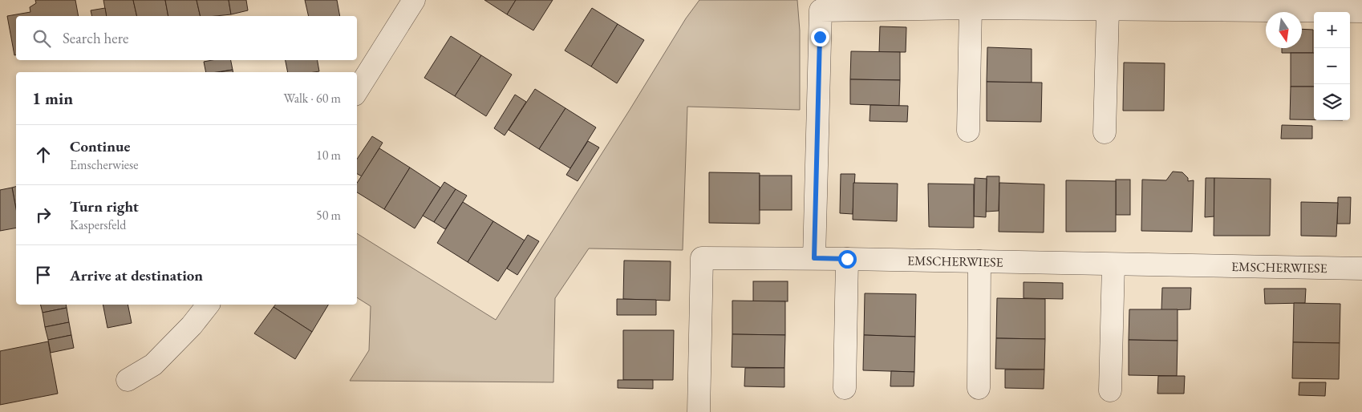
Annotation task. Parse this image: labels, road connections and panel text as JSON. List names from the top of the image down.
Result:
{
  "streets": {
    "street": ["EMSCHERWIESE"]
  },
  "north": "bottom",
  "page": {
    "map_buttons": ["+", "−"],
    "search": "Search here",
    "heading": ["1 min", "Walk · 60 m"],
    "list": [
      ["Continue", "Emscherwiese", "10 m"],
      ["Turn right", "Kaspersfeld", "50 m"],
      "Arrive at destination"
    ]
  }
}
